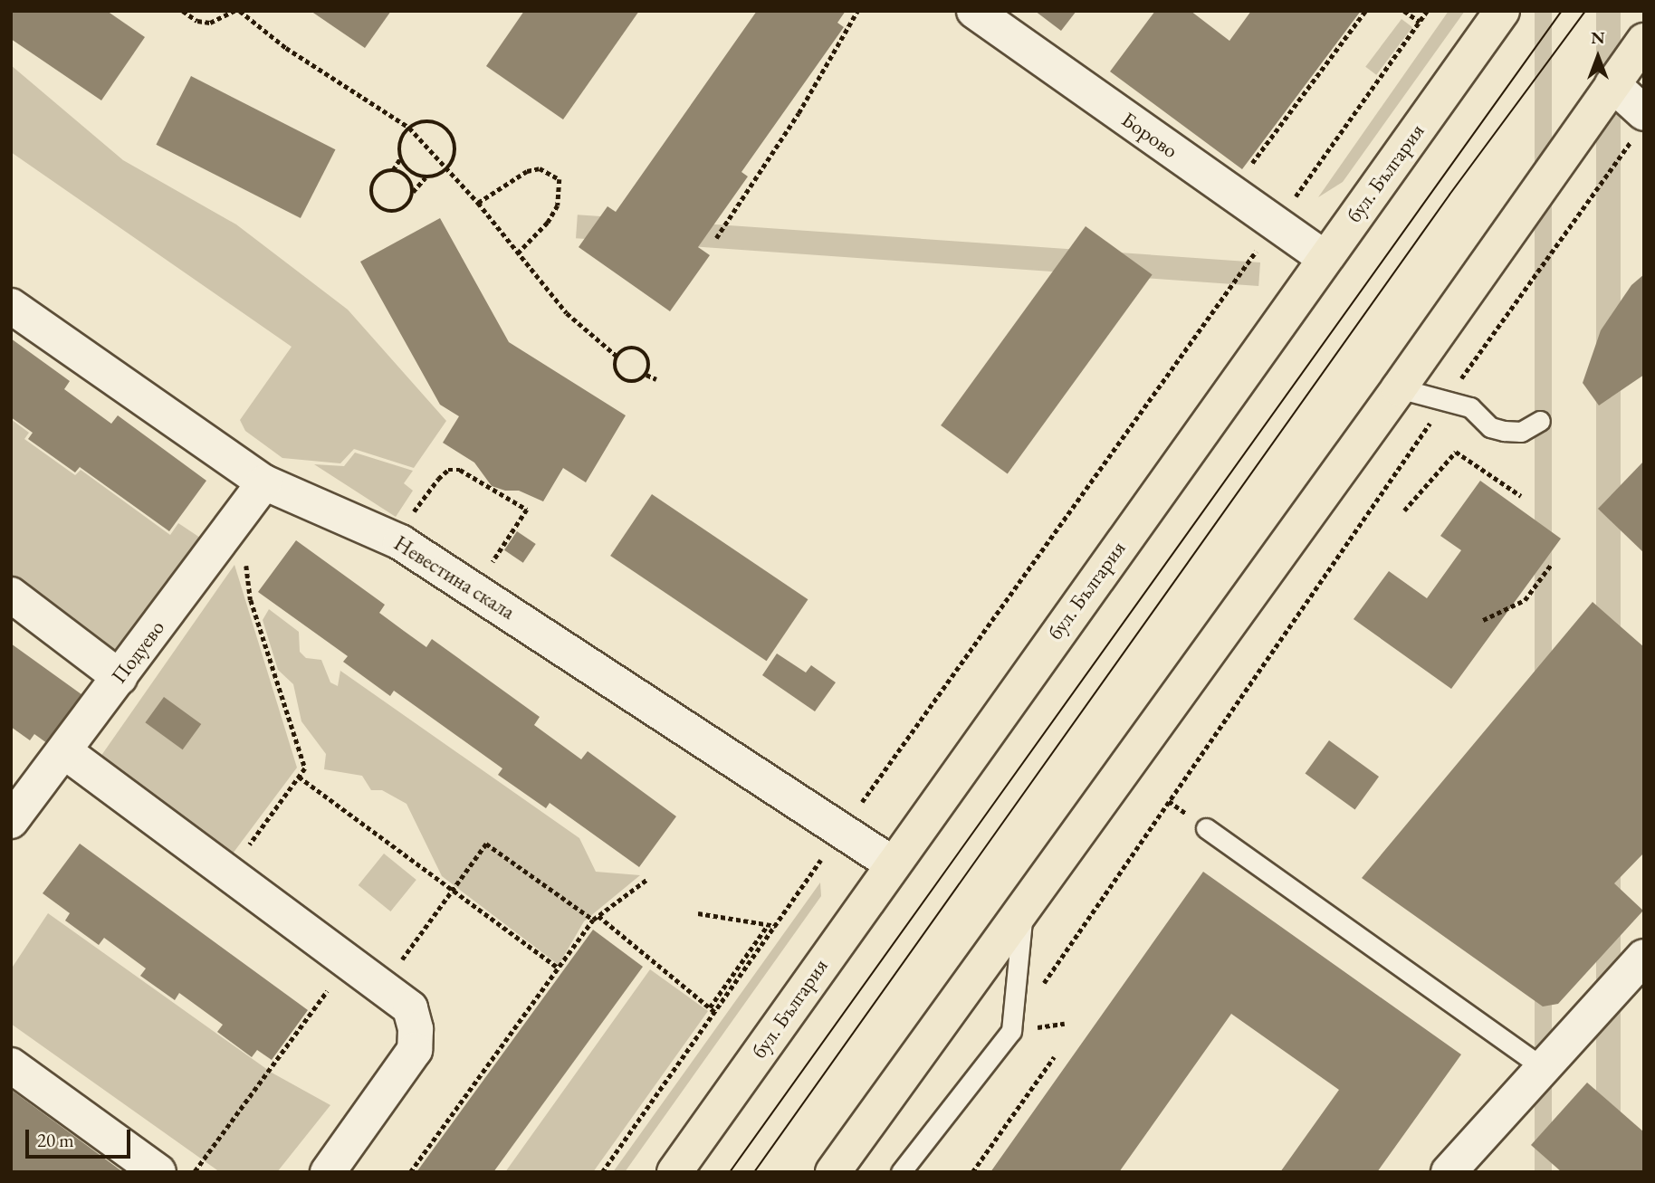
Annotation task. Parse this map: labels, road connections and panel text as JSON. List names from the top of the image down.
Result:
{
  "streets": {
    "main road": ["бул. България"],
    "street": ["Борово", "Невестина скала", "Подуево"]
  },
  "crossings": [
    ["Борово", "бул. България"],
    ["бул. България", "Невестина скала"],
    ["Невестина скала", "Подуево"]
  ],
  "scale_bar": "20 m",
  "north": "top"
}
